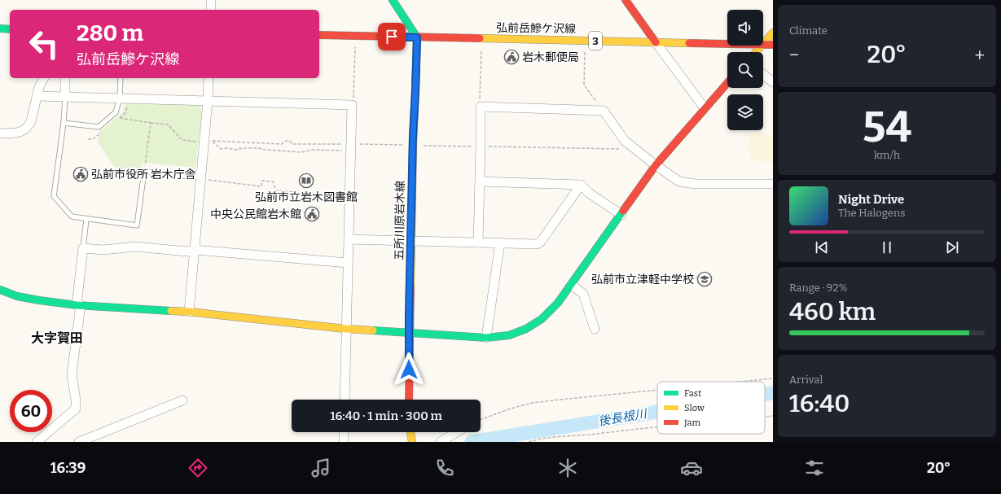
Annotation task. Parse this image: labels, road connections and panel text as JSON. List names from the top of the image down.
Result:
{
  "streets": {
    "street": ["弘前岳鰺ケ沢線", "3", "五所川原岩木線"]
  },
  "crossings": [
    ["弘前岳鰺ケ沢線", "五所川原岩木線"]
  ],
  "districts": ["大字賀田"],
  "water": ["後長根川"],
  "places": {
    "public building": ["岩木郵便局", "弘前市役所 岩木庁舎", "中央公民館岩木館"],
    "library": ["弘前市立岩木図書館"],
    "school or university": ["弘前市立津軽中学校"]
  },
  "legend": ["Fast", "Slow", "Jam"],
  "page": {
    "tile": [
      "Climate",
      ["54", "km/h"],
      ["Range · 92%", "460 km"],
      ["Arrival", "16:40"]
    ],
    "turn": ["280 m", "弘前岳鰺ケ沢線"],
    "heat": ["−", "20°", "+"],
    "song": ["Night Drive", "The Halogens"],
    "limit": "60",
    "trip": "16:40 · 1 min · 300 m",
    "tabs": ["16:39", "20°"]
  }
}
